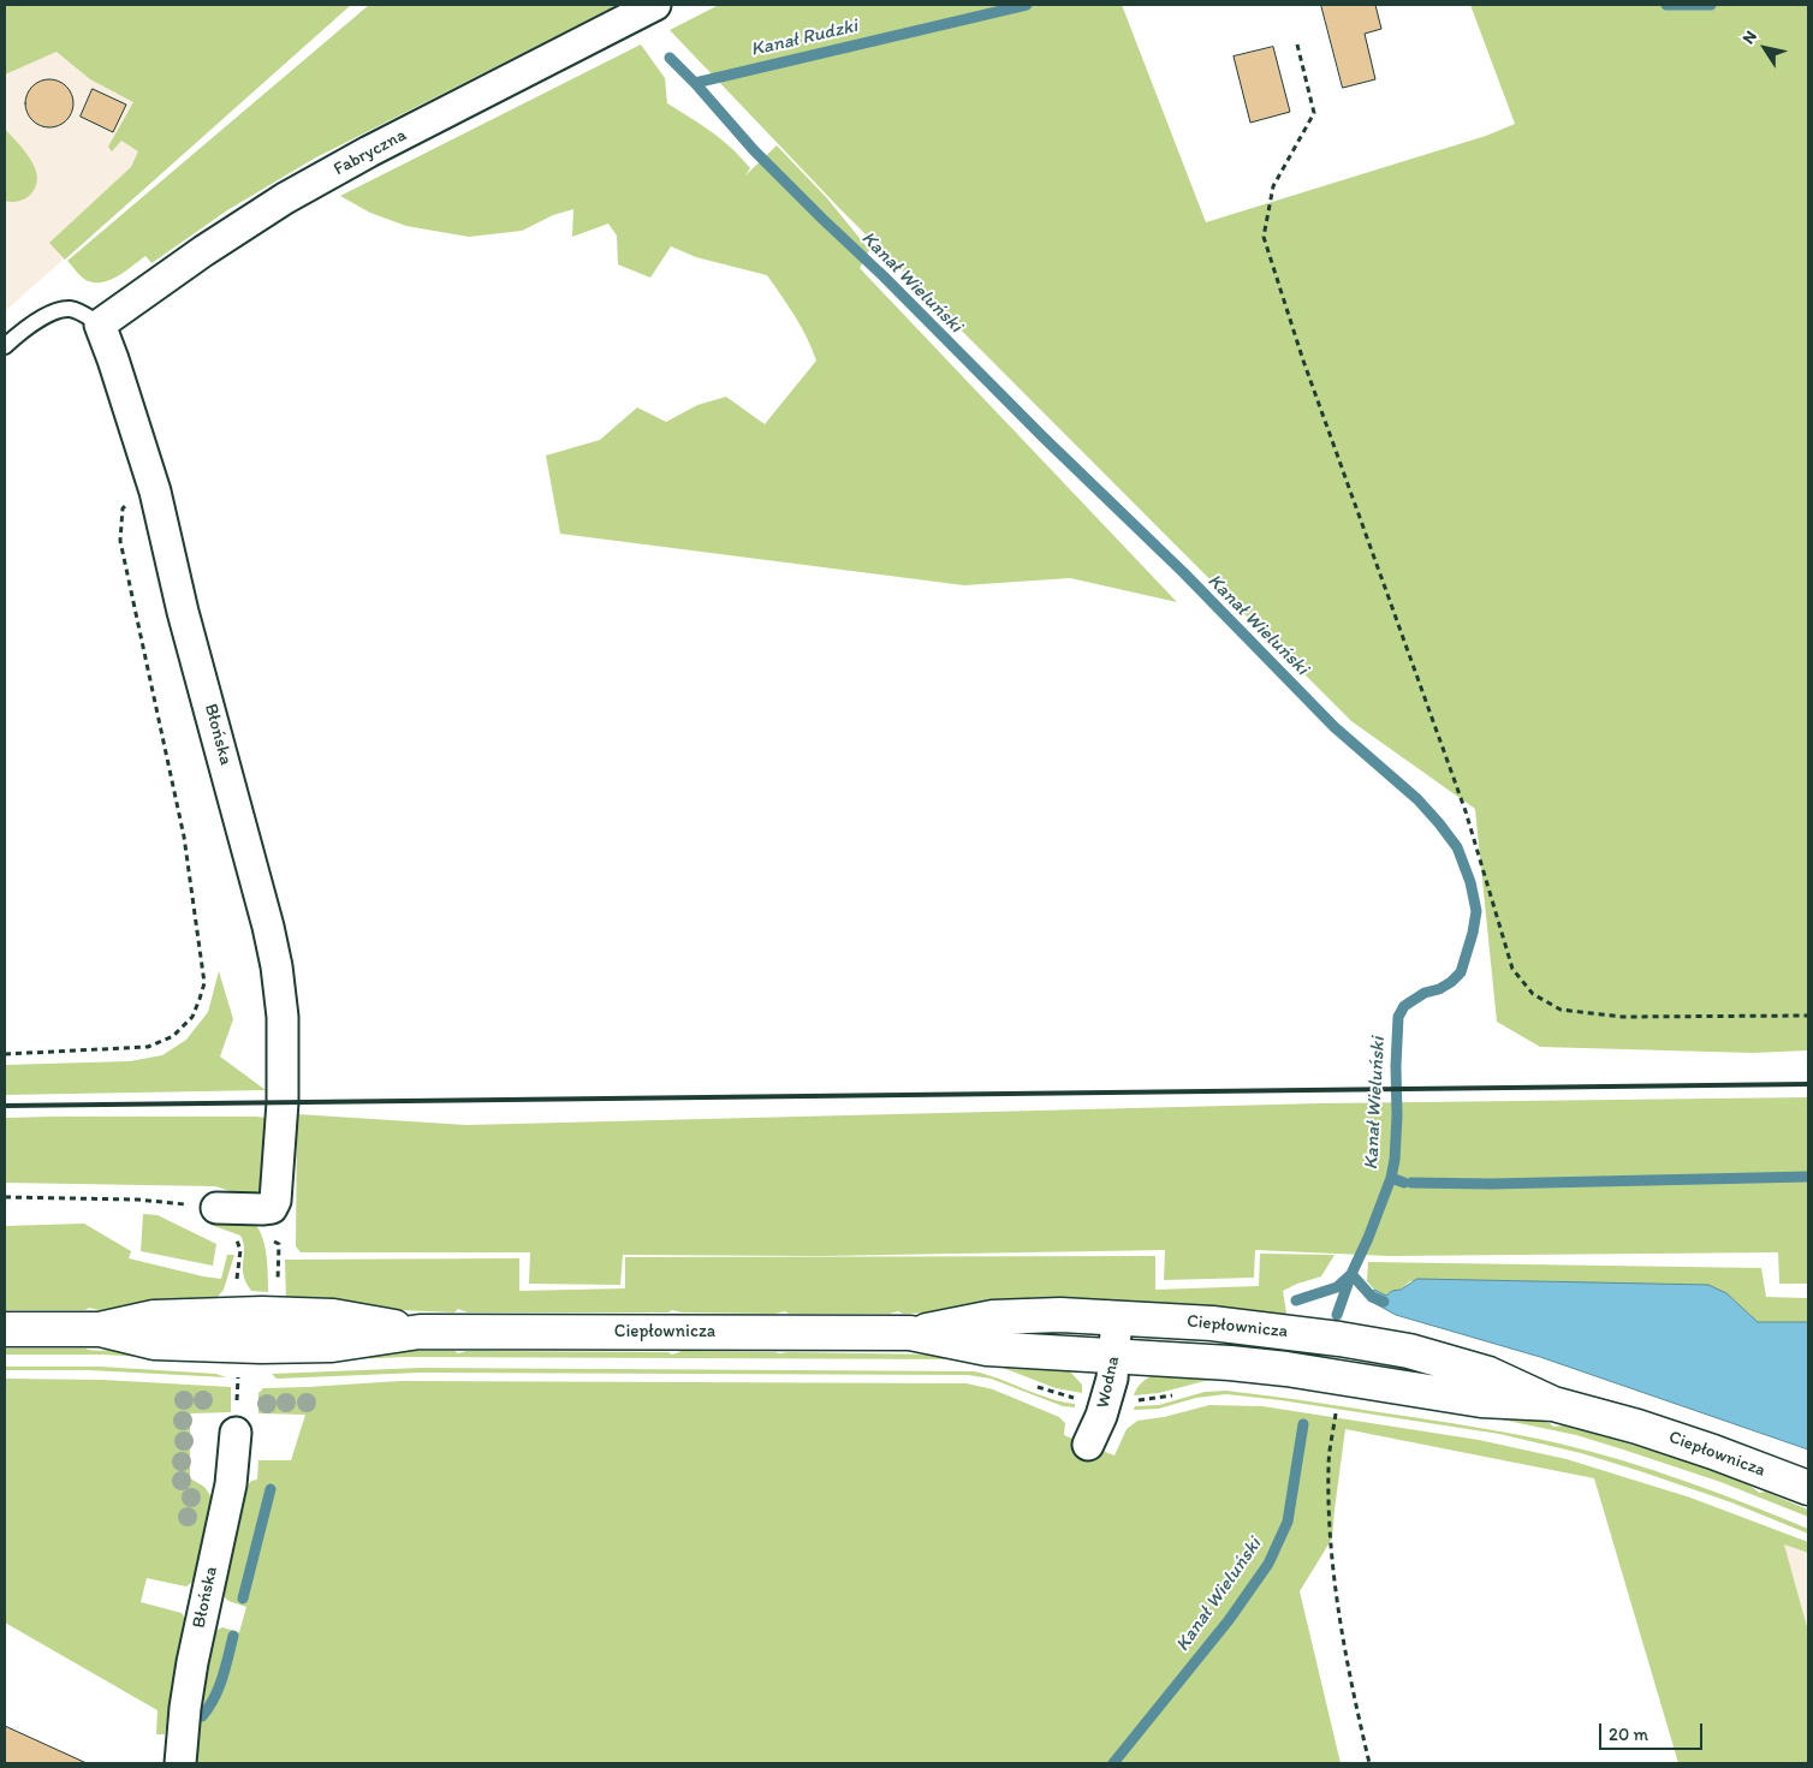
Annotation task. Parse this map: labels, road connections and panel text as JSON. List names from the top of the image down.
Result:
{
  "streets": {
    "main road": ["Ciepłownicza"],
    "street": ["Fabryczna", "Błońska", "Wodna"]
  },
  "crossings": [
    ["Fabryczna", "Błońska"],
    ["Ciepłownicza", "Wodna"]
  ],
  "water": ["Kanał Rudzki", "Kanał Wieluński"],
  "scale_bar": "20 m",
  "north": "top left"
}
